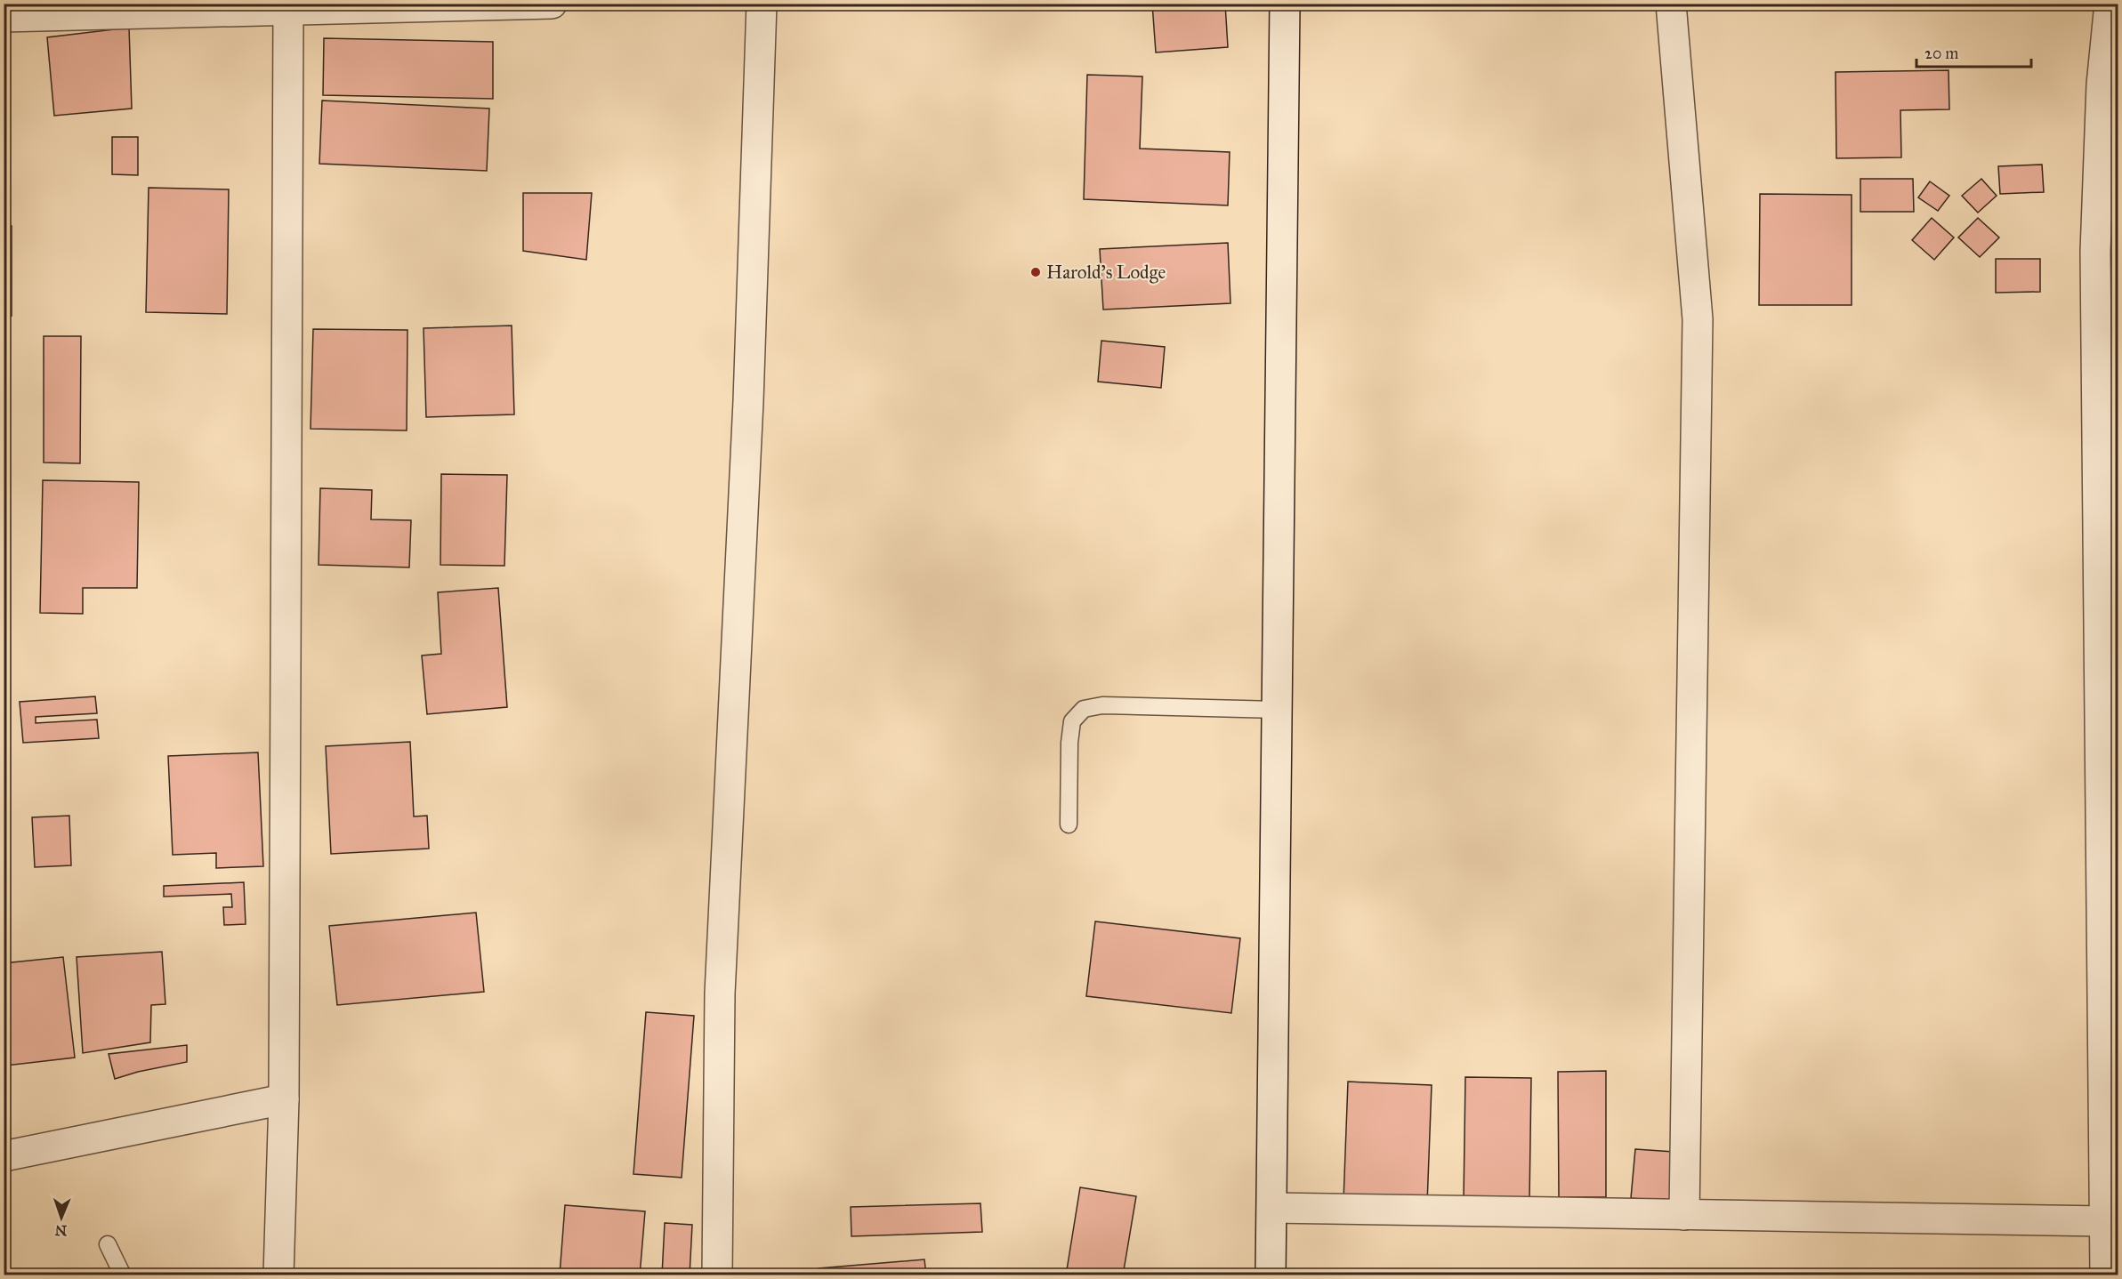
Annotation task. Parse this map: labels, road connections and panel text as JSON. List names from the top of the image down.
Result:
{
  "places": ["Harold's Lodge"],
  "scale_bar": "20 m",
  "north": "bottom"
}
